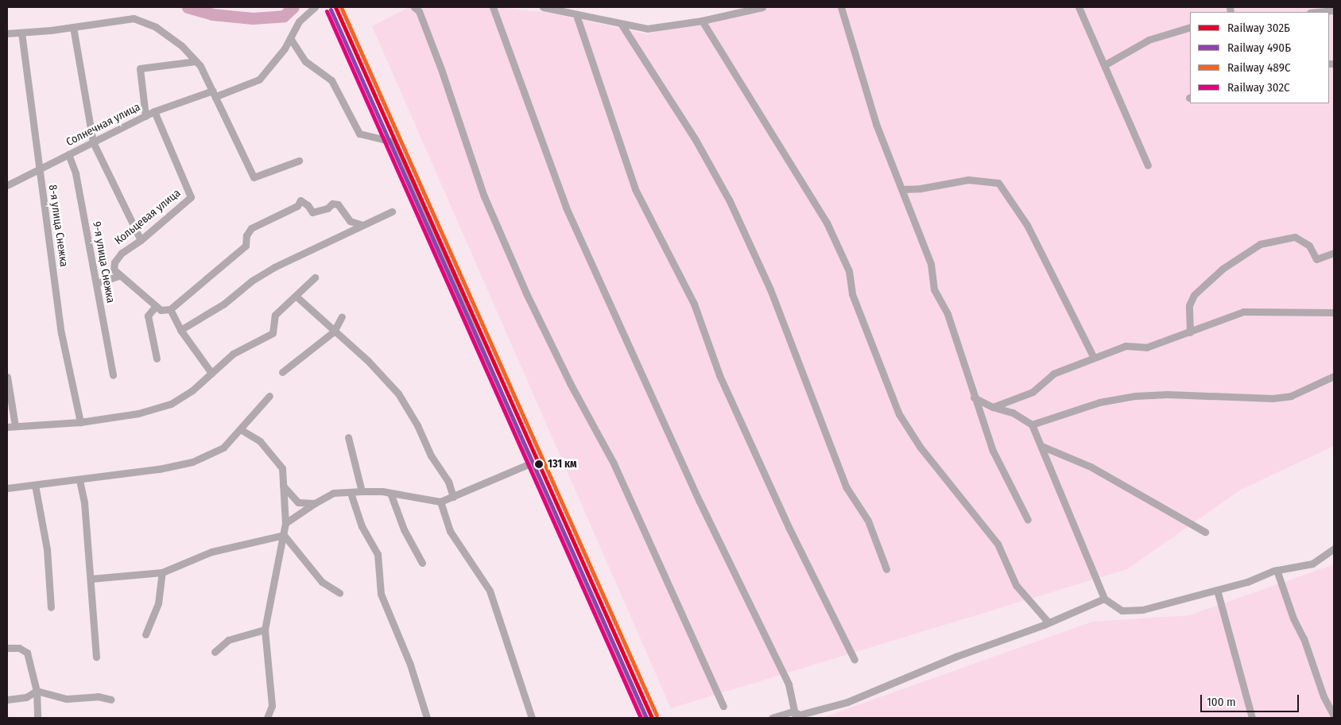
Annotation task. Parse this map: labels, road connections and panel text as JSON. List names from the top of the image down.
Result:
{
  "streets": {
    "street": [
      "Солнечная улица",
      "Кольцевая улица",
      "8-я улица Снежка",
      "9-я улица Снежка"
    ]
  },
  "crossings": [
    ["Солнечная улица", "Кольцевая улица"],
    ["Солнечная улица", "8-я улица Снежка"],
    ["Солнечная улица", "9-я улица Снежка"]
  ],
  "places": ["131 км"],
  "lines": [
    "rail line 302Б",
    "rail line 489С",
    "rail line 490Б",
    "rail line 302С"
  ],
  "legend": [
    "Railway 302Б",
    "Railway 490Б",
    "Railway 489С",
    "Railway 302С"
  ],
  "scale_bar": "100 m"
}
